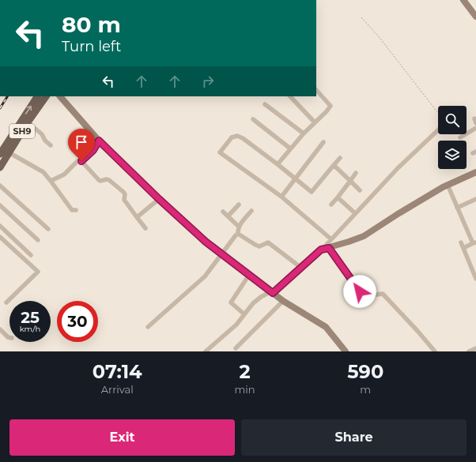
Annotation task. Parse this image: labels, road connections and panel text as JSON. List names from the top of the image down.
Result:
{
  "streets": {
    "main road": ["SH9"]
  },
  "page": {
    "turn": ["80 m", "Turn left"],
    "speed": "25 km/h",
    "limit": "30",
    "eta": [
      "07:14",
      "Arrival",
      "2",
      "min",
      "590",
      "m"
    ],
    "buttons": ["Exit", "Share"]
  }
}
